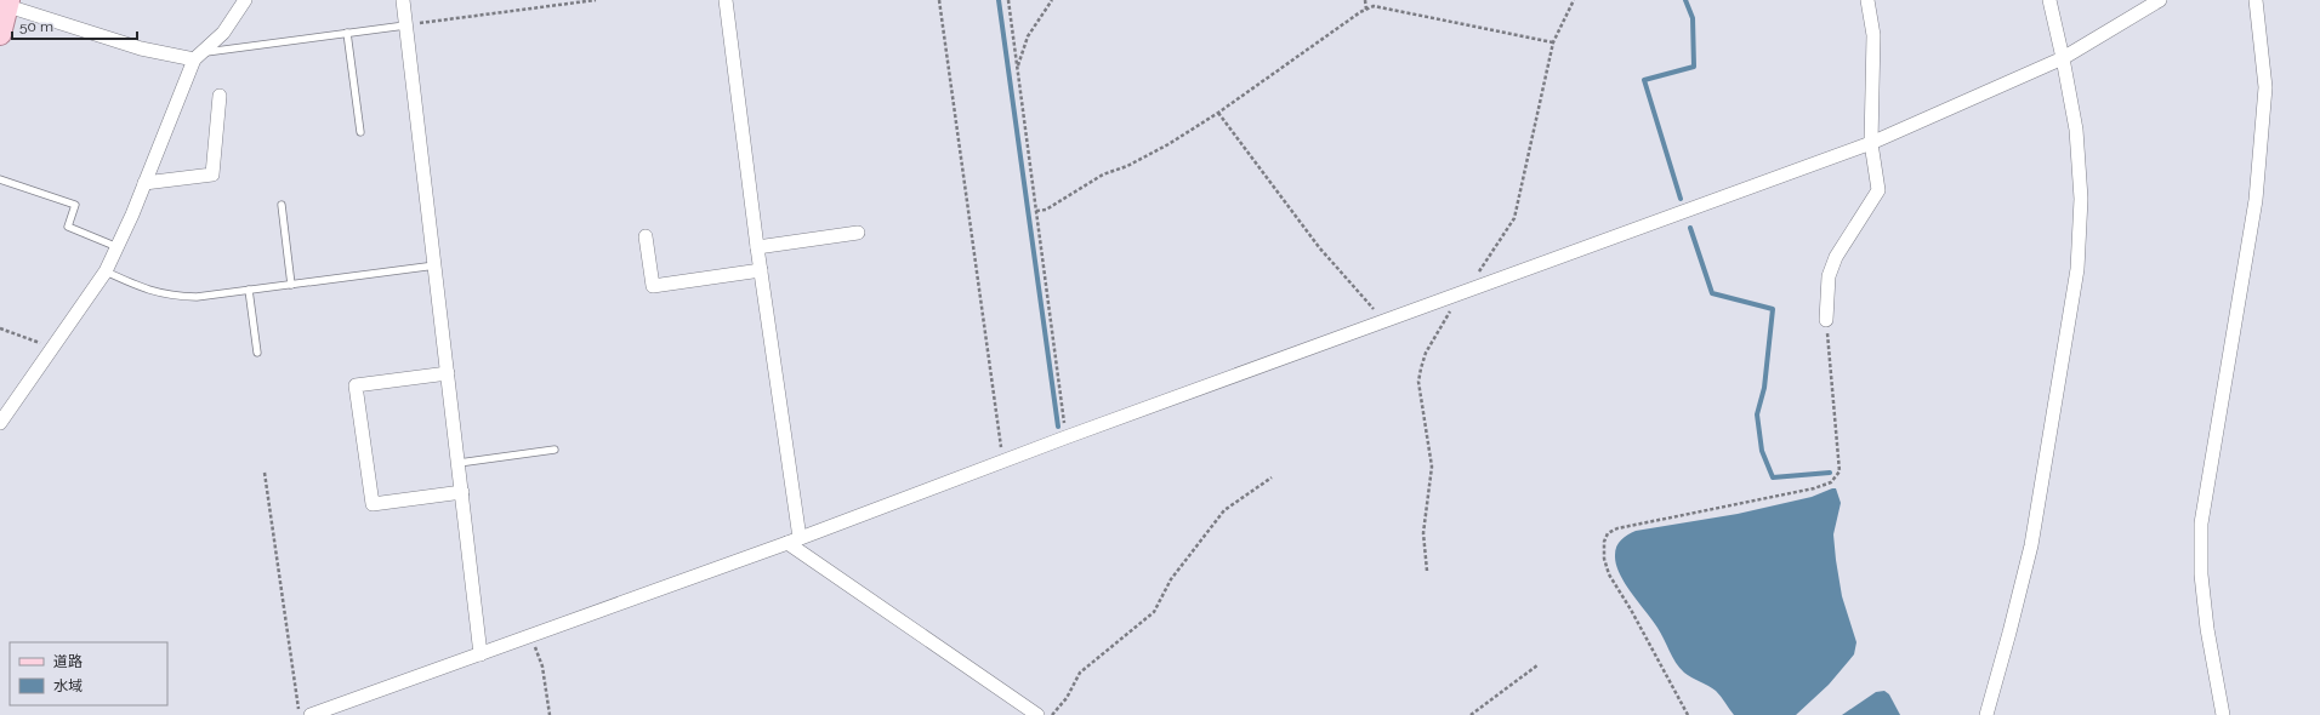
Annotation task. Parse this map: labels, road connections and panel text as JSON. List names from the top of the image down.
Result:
{
  "legend": ["道路", "水域"],
  "scale_bar": "50 m"
}
